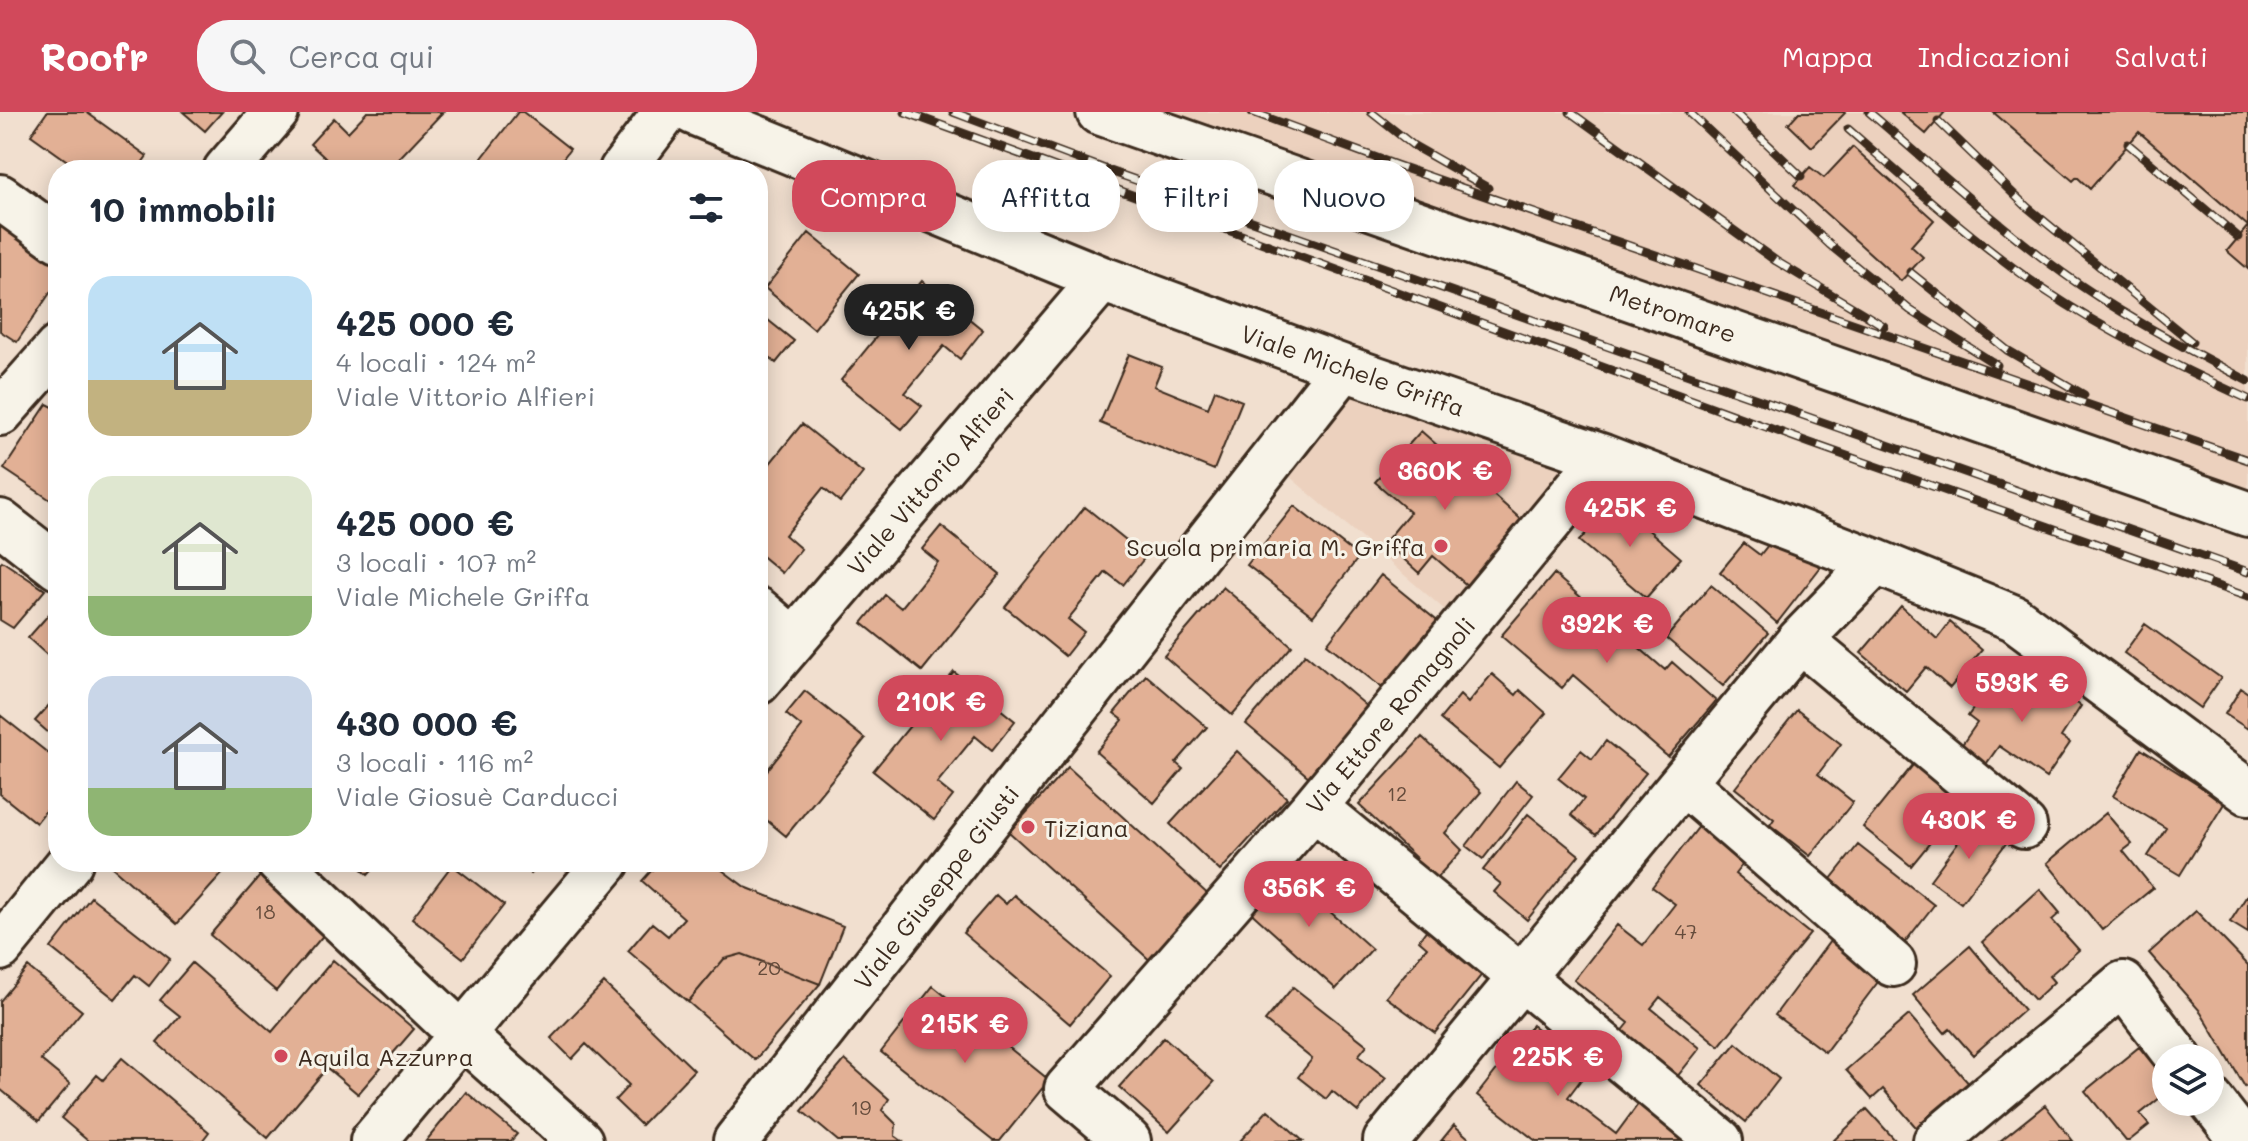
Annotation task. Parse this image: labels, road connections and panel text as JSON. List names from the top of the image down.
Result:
{
  "streets": {
    "street": [
      "Metromare",
      "Viale Michele Griffa",
      "Viale Vittorio Alfieri",
      "Via Ettore Romagnoli",
      "Viale Giuseppe Giusti"
    ]
  },
  "crossings": [
    ["Viale Michele Griffa", "Viale Vittorio Alfieri"],
    ["Viale Michele Griffa", "Via Ettore Romagnoli"],
    ["Viale Michele Griffa", "Viale Giuseppe Giusti"]
  ],
  "places": ["Scuola primaria M. Griffa", "Tiziana", "Aquila Azzurra"],
  "house_numbers": [
    "12",
    "18",
    "47",
    "20",
    "19"
  ],
  "page": {
    "header": "Roofr",
    "search": "Cerca qui",
    "nav": ["Mappa", "Indicazioni", "Salvati"],
    "chip": [
      "Compra",
      "Affitta",
      "Filtri",
      "Nuovo"
    ],
    "heading": "10 immobili",
    "list": [
      {
        "name": "425 000 €",
        "note": "4 locali · 124 m² · Viale Vittorio Alfieri"
      },
      {
        "name": "425 000 €",
        "note": "3 locali · 107 m² · Viale Michele Griffa"
      },
      {
        "name": "430 000 €",
        "note": "3 locali · 116 m² · Viale Giosuè Carducci"
      }
    ],
    "price": [
      "425K €",
      "360K €",
      "425K €",
      "392K €",
      "593K €",
      "210K €",
      "430K €",
      "356K €",
      "215K €",
      "225K €"
    ]
  }
}
